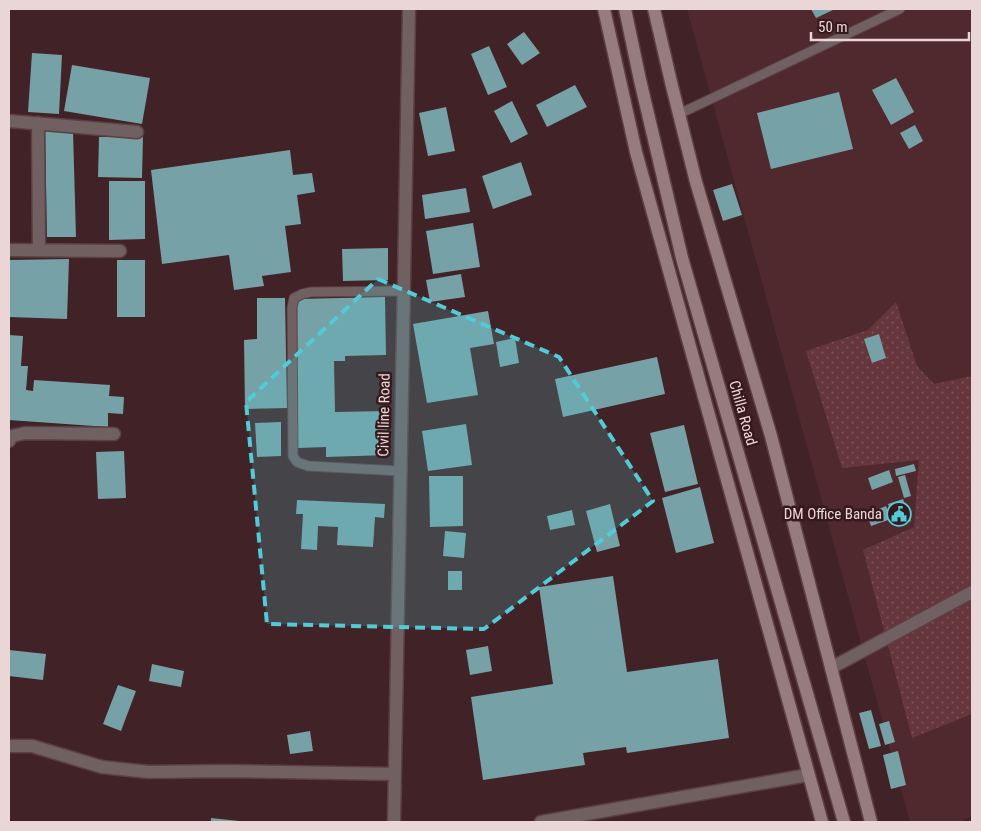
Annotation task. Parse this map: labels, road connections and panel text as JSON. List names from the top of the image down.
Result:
{
  "streets": {
    "street": ["Chilla Road", "Civil line Road"]
  },
  "places": {
    "public building": ["DM Office Banda"]
  },
  "scale_bar": "50 m"
}
